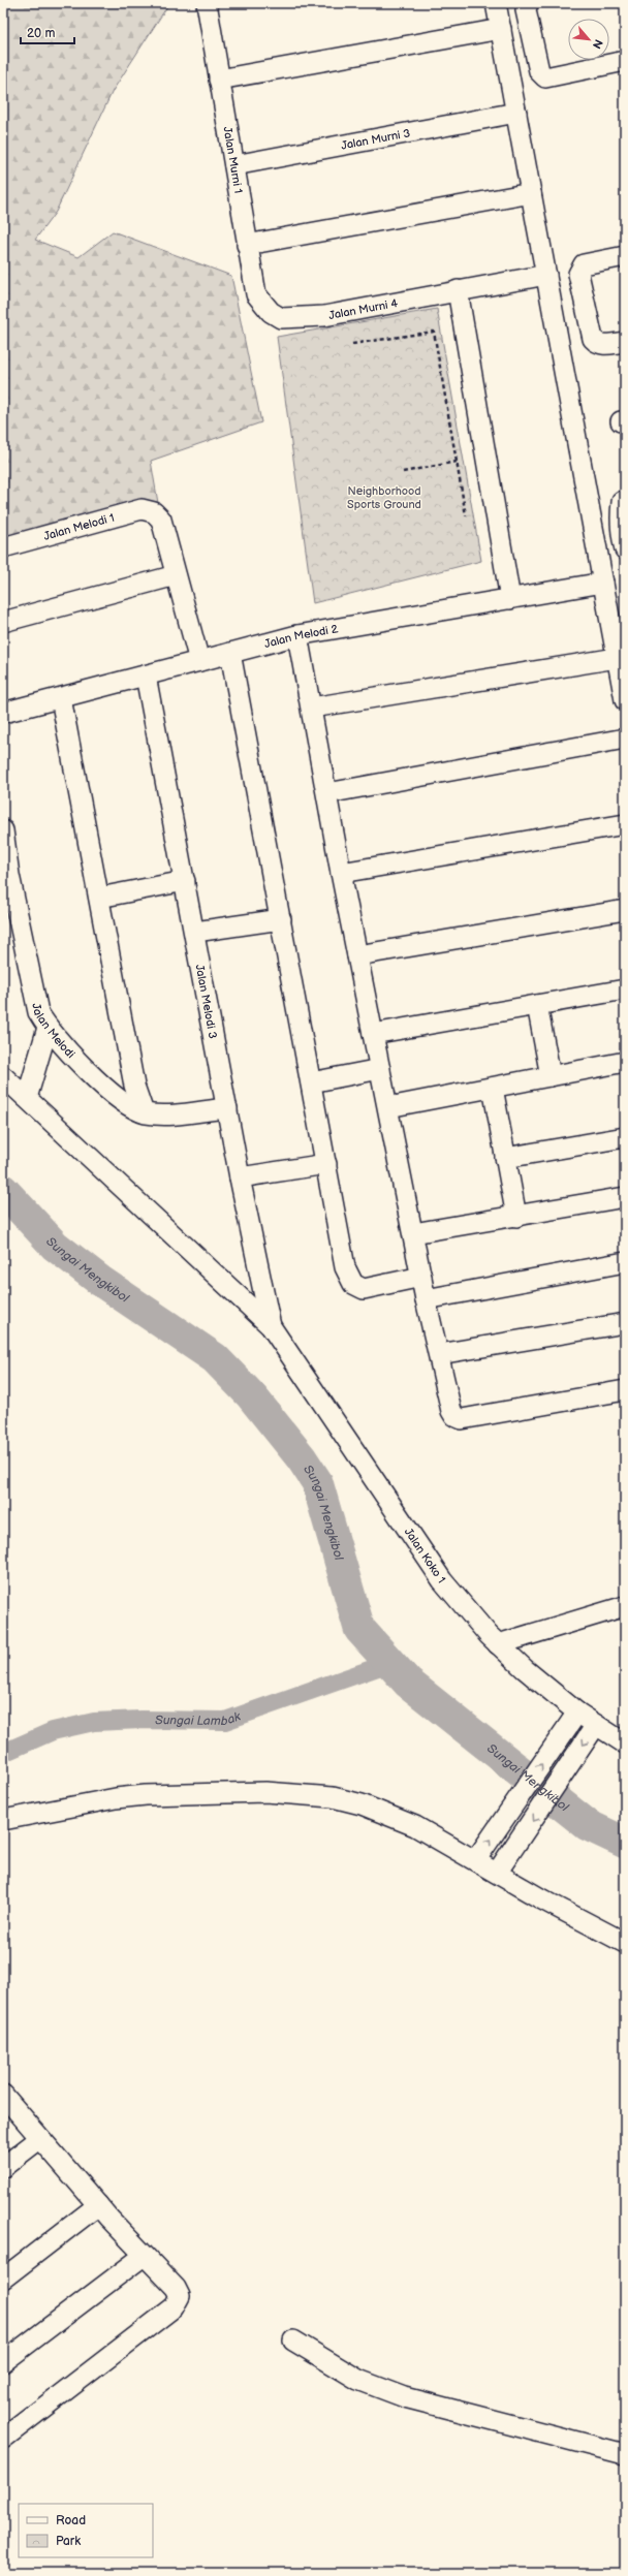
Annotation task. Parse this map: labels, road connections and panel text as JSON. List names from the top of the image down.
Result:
{
  "streets": {
    "street": [
      "Jalan Murni 3",
      "Jalan Murni 1",
      "Jalan Murni 4",
      "Jalan Melodi 1",
      "Jalan Melodi 2",
      "Jalan Melodi 3",
      "Jalan Melodi",
      "Jalan Koko 1"
    ]
  },
  "crossings": [
    ["Jalan Murni 3", "Jalan Murni 1"],
    ["Jalan Murni 1", "Jalan Murni 4"],
    ["Jalan Melodi 2", "Jalan Melodi 3"],
    ["Jalan Melodi 3", "Jalan Melodi"],
    ["Jalan Melodi 3", "Jalan Koko 1"]
  ],
  "water": ["Sungai Mengkibol", "Sungai Lambak"],
  "parks": ["Neighborhood Sports Ground"],
  "legend": ["Road", "Park"],
  "scale_bar": "20 m",
  "north": "bottom right"
}
